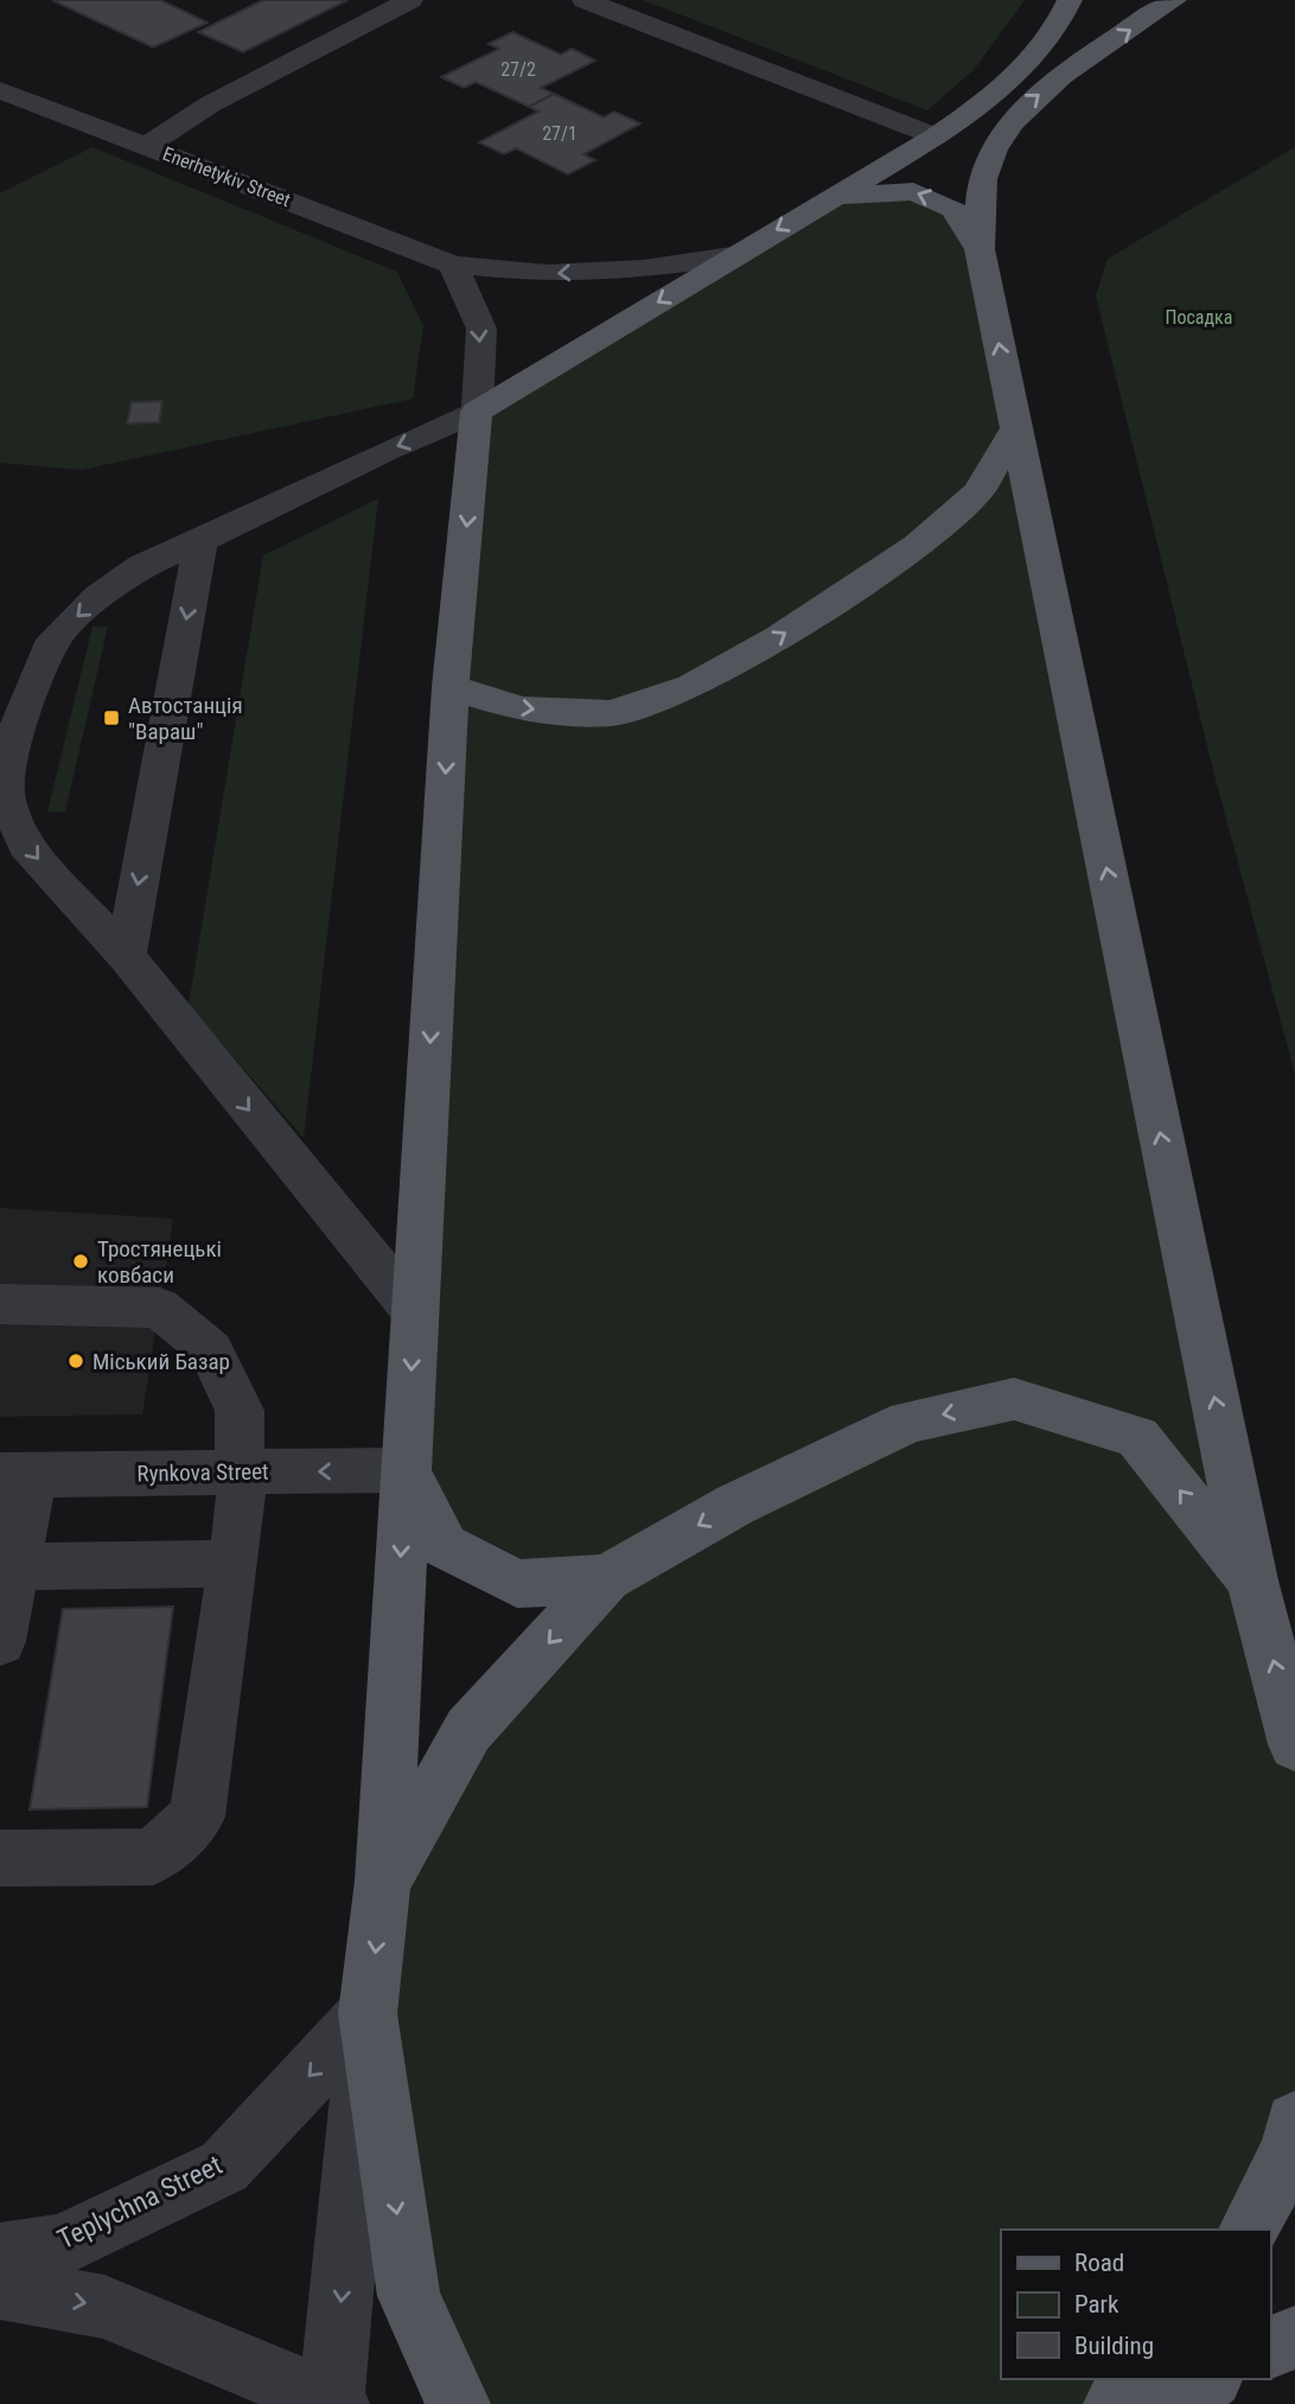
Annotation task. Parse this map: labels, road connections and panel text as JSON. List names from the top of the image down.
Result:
{
  "streets": {
    "street": ["Enerhetykiv Street", "Rynkova Street", "Teplychna Street"]
  },
  "one_way": ["Rynkova Street", "Teplychna Street"],
  "parks": ["Посадка"],
  "places": {
    "transit": ["Автостанція \"Вараш\""],
    "other": ["Тростянецькі ковбаси", "Міський Базар"]
  },
  "house_numbers": ["27/2", "27/1"],
  "legend": ["Road", "Park", "Building"]
}
